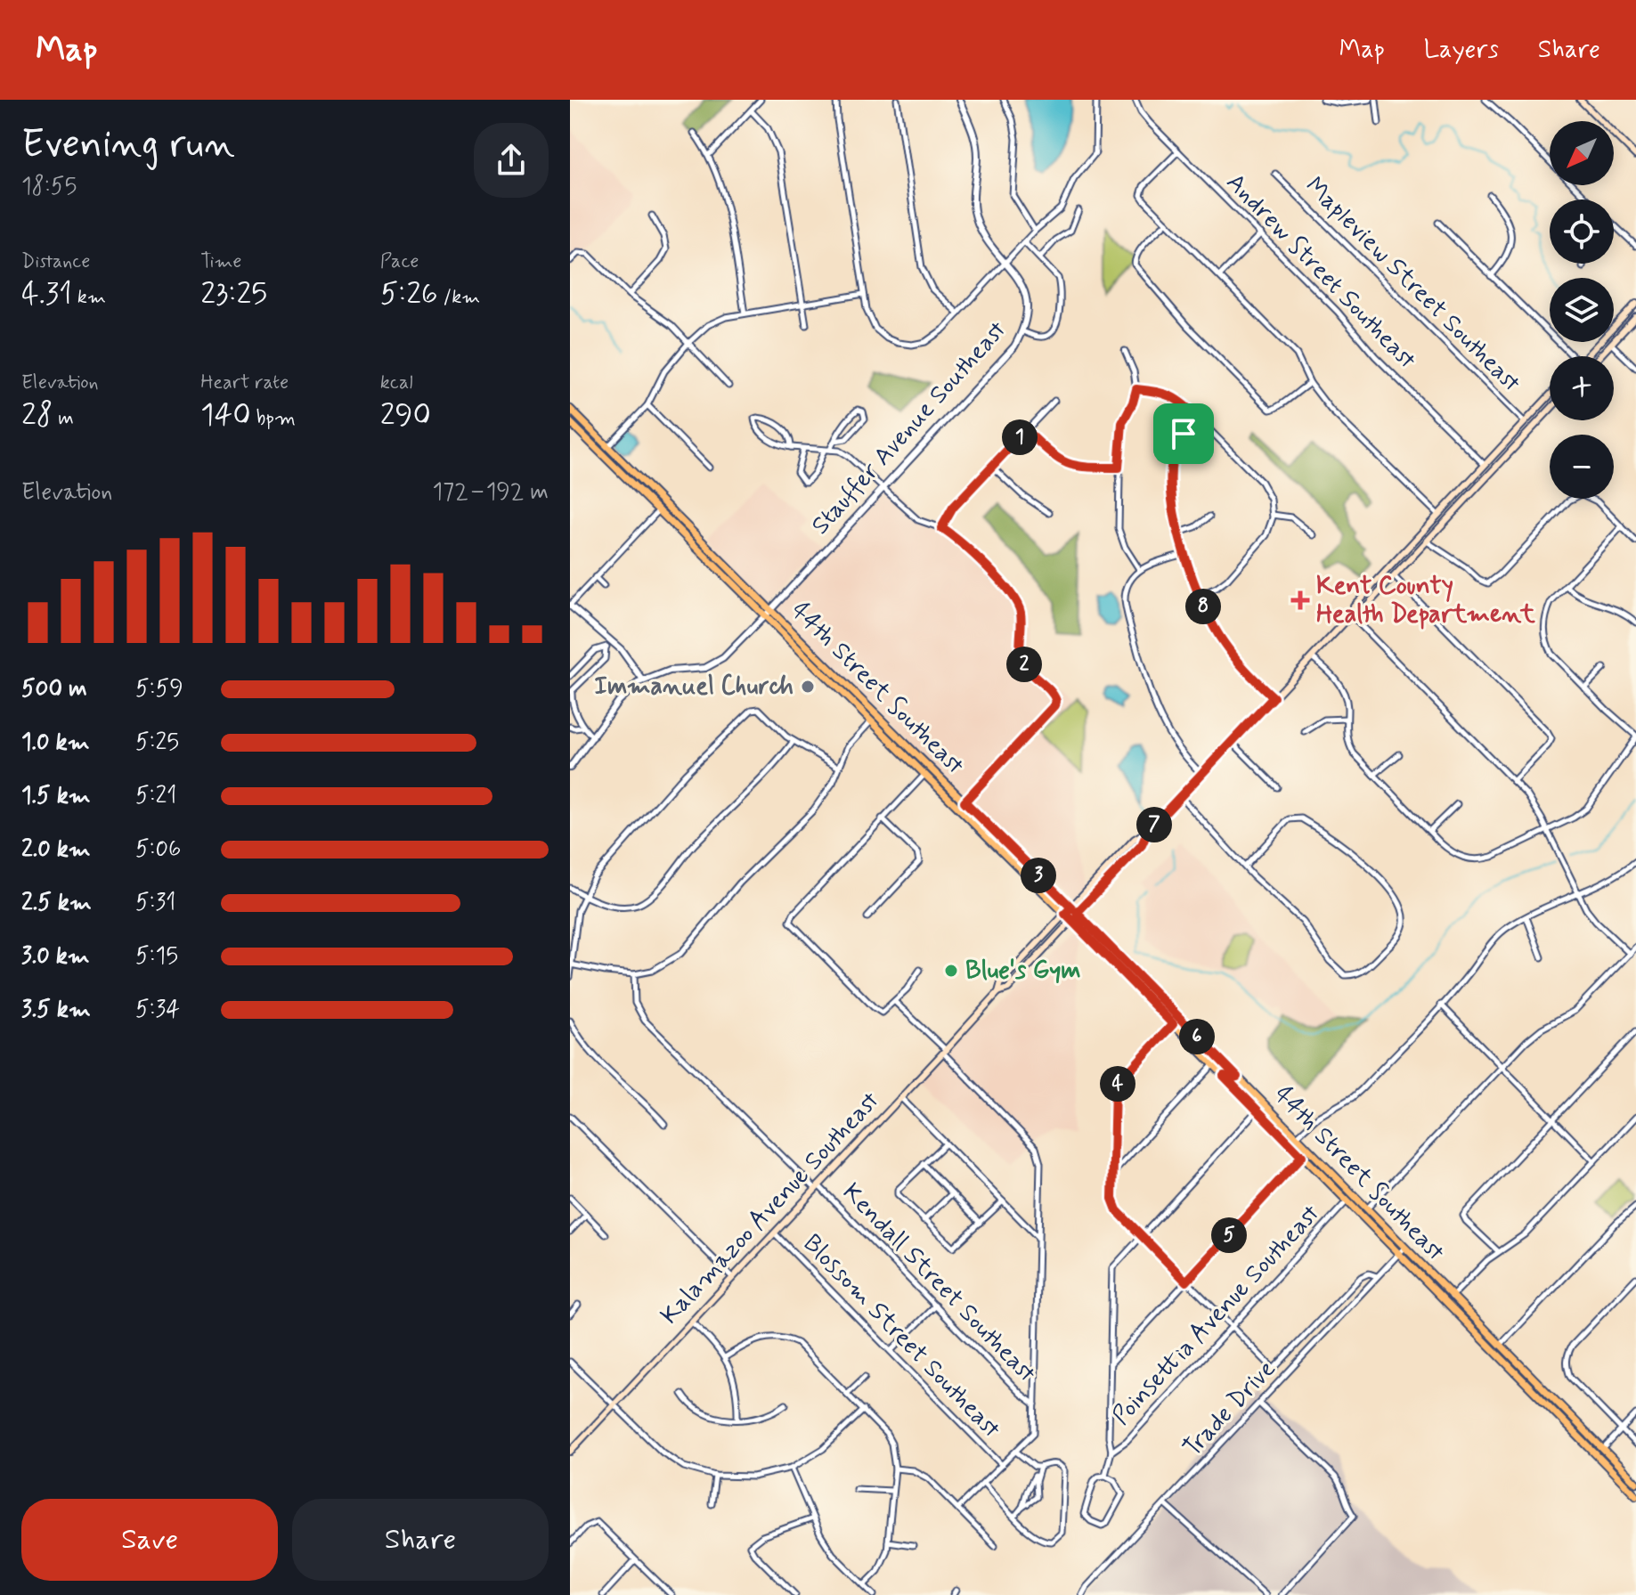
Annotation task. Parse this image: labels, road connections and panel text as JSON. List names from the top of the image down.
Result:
{
  "streets": {
    "main road": ["44th Street Southeast", "Kalamazoo Avenue Southeast"],
    "street": [
      "Andrew Street Southeast",
      "Mapleview Street Southeast",
      "Stauffer Avenue Southeast",
      "Kendall Street Southeast",
      "Poinsettia Avenue Southeast",
      "Blossom Street Southeast",
      "Trade Drive"
    ]
  },
  "crossings": [
    ["Andrew Street Southeast", "Kalamazoo Avenue Southeast"],
    ["Mapleview Street Southeast", "Kalamazoo Avenue Southeast"],
    ["Stauffer Avenue Southeast", "44th Street Southeast"],
    ["44th Street Southeast", "Kalamazoo Avenue Southeast"],
    ["44th Street Southeast", "Poinsettia Avenue Southeast"],
    ["44th Street Southeast", "Trade Drive"],
    ["Kalamazoo Avenue Southeast", "Kendall Street Southeast"],
    ["Kalamazoo Avenue Southeast", "Blossom Street Southeast"]
  ],
  "places": {
    "health": ["Kent County Health Department"],
    "other": ["Immanuel Church", "Blue's Gym"]
  },
  "north": "bottom left",
  "page": {
    "header": "Map",
    "nav": ["Map", "Layers", "Share"],
    "heading": ["Evening run", "18:55"],
    "map_buttons": ["+", "−"],
    "stats": [
      ["Distance", "4.31 km"],
      ["Time", "23:25"],
      ["Pace", "5:26 /km"],
      ["Elevation", "28 m"],
      ["Heart rate", "140 bpm"],
      ["kcal", "290"]
    ],
    "pins": [
      "1",
      "8",
      "2",
      "7",
      "3",
      "6",
      "4",
      "5"
    ],
    "chart": ["Elevation", "172–192 m"],
    "list": [
      {
        "name": "500 m",
        "note": "5:59"
      },
      {
        "name": "1.0 km",
        "note": "5:25"
      },
      {
        "name": "1.5 km",
        "note": "5:21"
      },
      {
        "name": "2.0 km",
        "note": "5:06"
      },
      {
        "name": "2.5 km",
        "note": "5:31"
      },
      {
        "name": "3.0 km",
        "note": "5:15"
      },
      {
        "name": "3.5 km",
        "note": "5:34"
      }
    ],
    "buttons": ["Save", "Share"]
  }
}
